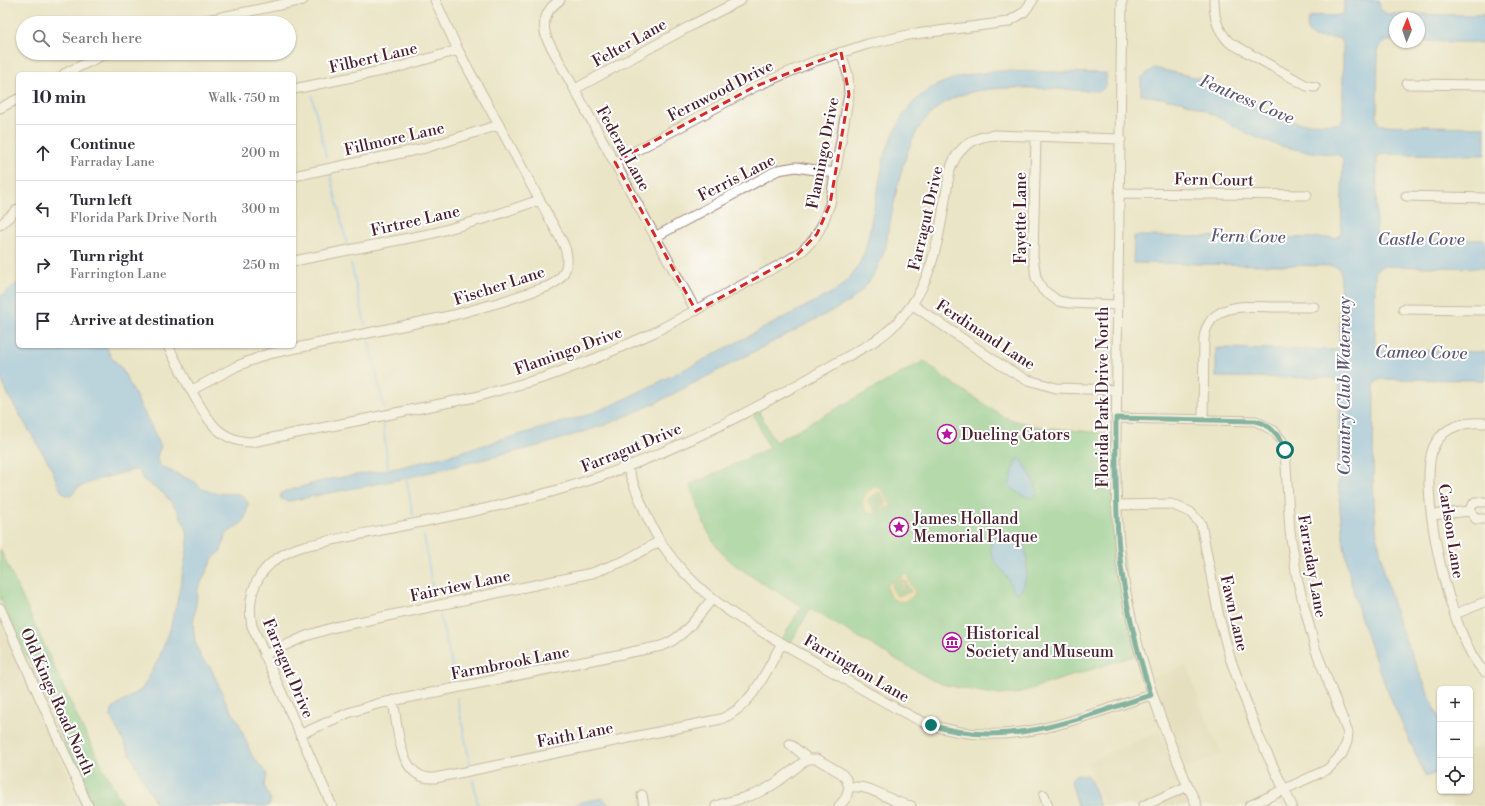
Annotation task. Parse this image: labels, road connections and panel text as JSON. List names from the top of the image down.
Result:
{
  "streets": {
    "street": [
      "Felter Lane",
      "Filbert Lane",
      "Fernwood Drive",
      "Fillmore Lane",
      "Federal Lane",
      "Flamingo Drive",
      "Ferris Lane",
      "Fern Court",
      "Farragut Drive",
      "Fayette Lane",
      "Firtree Lane",
      "Fischer Lane",
      "Ferdinand Lane",
      "Florida Park Drive North",
      "Carlson Lane",
      "Farraday Lane",
      "Fairview Lane",
      "Fawn Lane",
      "Farmbrook Lane",
      "Farrington Lane",
      "Old Kings Road North",
      "Faith Lane"
    ]
  },
  "crossings": [
    ["Felter Lane", "Federal Lane"],
    ["Filbert Lane", "Fischer Lane"],
    ["Fernwood Drive", "Federal Lane"],
    ["Fernwood Drive", "Flamingo Drive"],
    ["Fillmore Lane", "Fischer Lane"],
    ["Federal Lane", "Flamingo Drive"],
    ["Federal Lane", "Ferris Lane"],
    ["Flamingo Drive", "Ferris Lane"],
    ["Flamingo Drive", "Fischer Lane"],
    ["Fern Court", "Florida Park Drive North"],
    ["Farragut Drive", "Fayette Lane"],
    ["Farragut Drive", "Ferdinand Lane"],
    ["Farragut Drive", "Florida Park Drive North"],
    ["Farragut Drive", "Fairview Lane"],
    ["Farragut Drive", "Farmbrook Lane"],
    ["Farragut Drive", "Farrington Lane"],
    ["Fayette Lane", "Florida Park Drive North"],
    ["Firtree Lane", "Fischer Lane"],
    ["Ferdinand Lane", "Florida Park Drive North"],
    ["Florida Park Drive North", "Farraday Lane"],
    ["Florida Park Drive North", "Fawn Lane"],
    ["Florida Park Drive North", "Farrington Lane"],
    ["Farraday Lane", "Fawn Lane"],
    ["Fairview Lane", "Farrington Lane"],
    ["Farmbrook Lane", "Farrington Lane"],
    ["Farmbrook Lane", "Faith Lane"],
    ["Farrington Lane", "Faith Lane"]
  ],
  "water": [
    "Fentress Cove",
    "Fern Cove",
    "Castle Cove",
    "Cameo Cove",
    "Country Club Waterway"
  ],
  "places": {
    "place": ["Dueling Gators", "James Holland Memorial Plaque"],
    "museum": ["Historical Society and Museum"]
  },
  "north": "top",
  "page": {
    "search": "Search here",
    "heading": ["10 min", "Walk · 750 m"],
    "list": [
      ["Continue", "Farraday Lane", "200 m"],
      ["Turn left", "Florida Park Drive North", "300 m"],
      ["Turn right", "Farrington Lane", "250 m"],
      "Arrive at destination"
    ],
    "map_buttons": ["+", "−"]
  }
}
